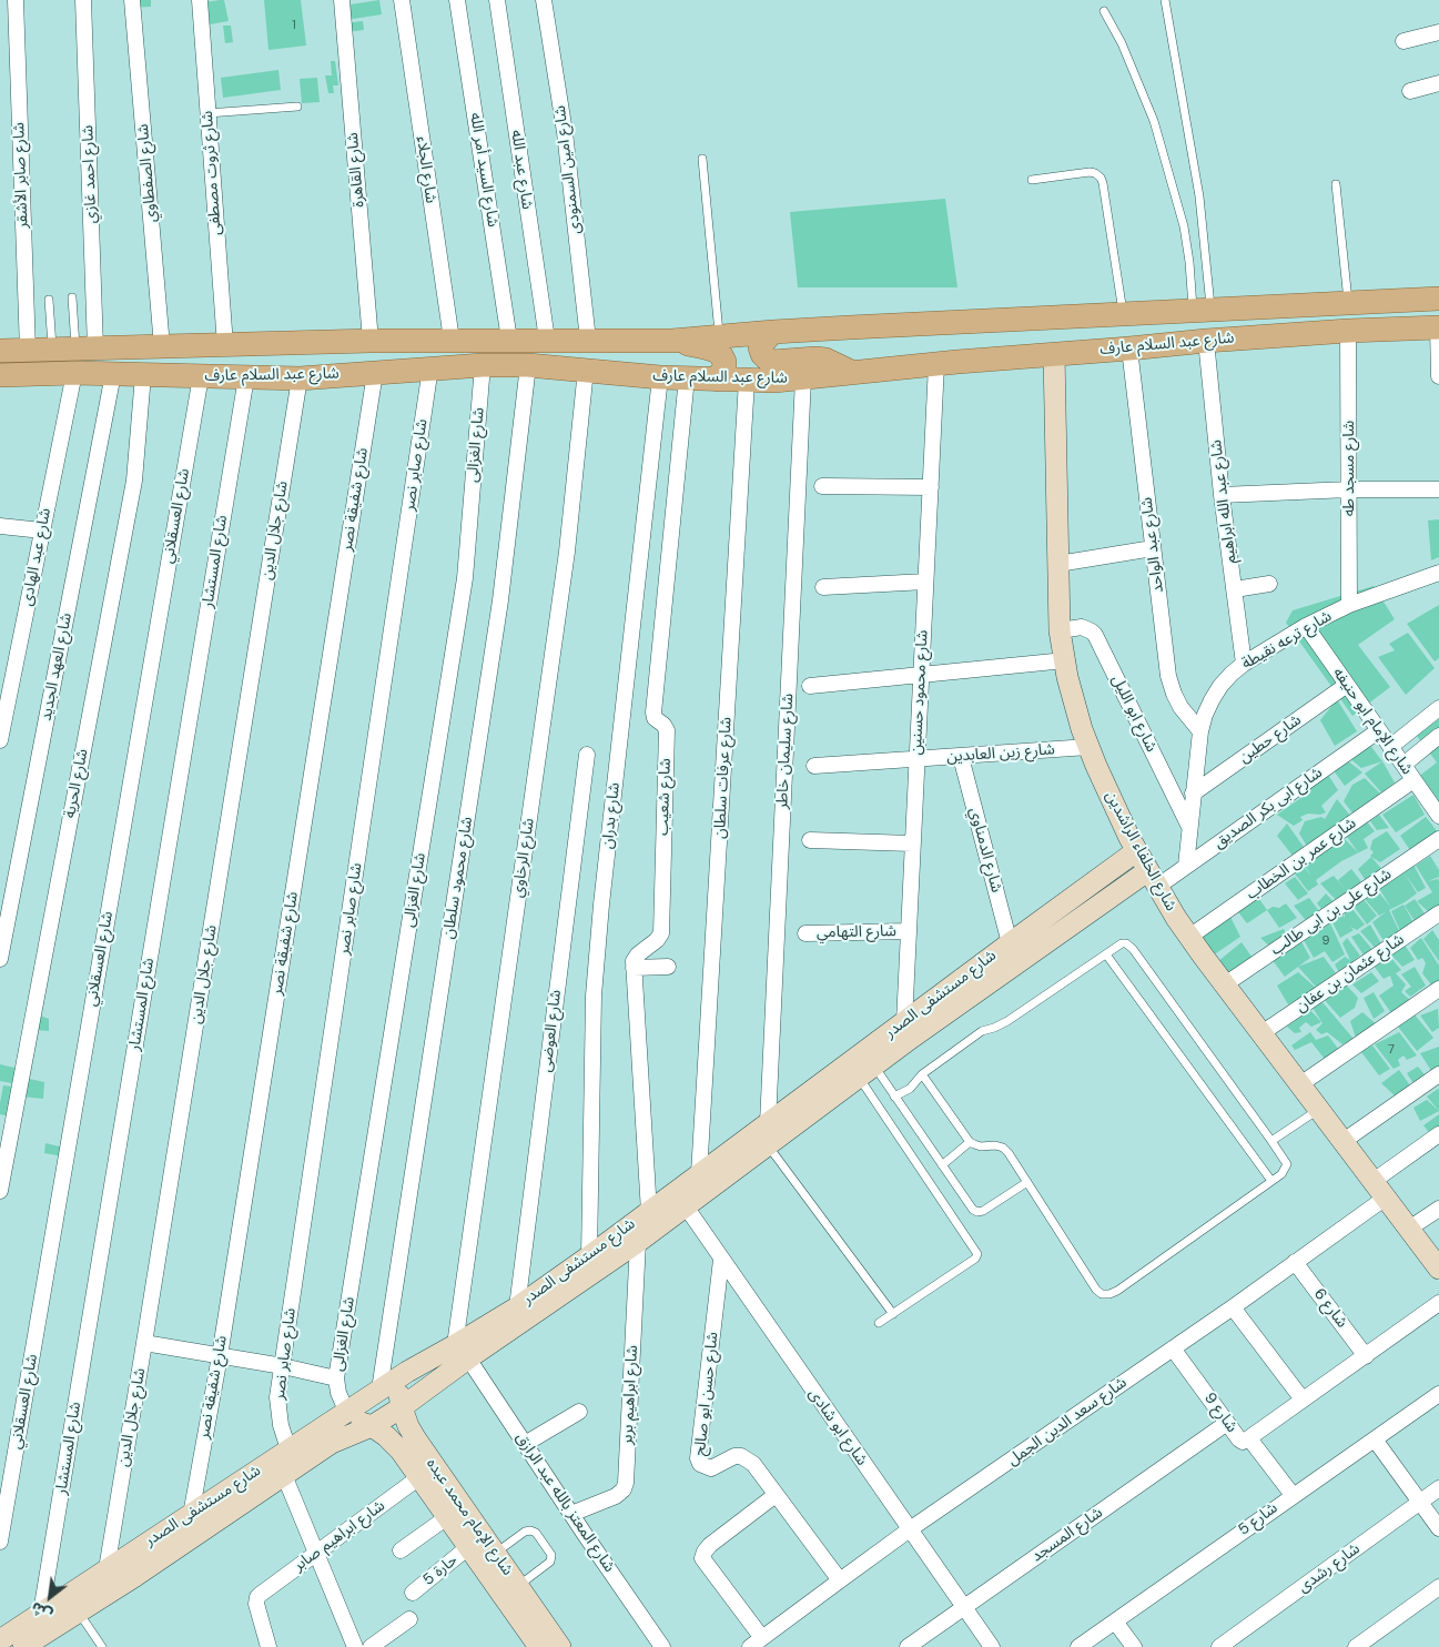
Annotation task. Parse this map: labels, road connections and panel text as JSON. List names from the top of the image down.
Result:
{
  "streets": {
    "main road": [
      "شارع عبد السلام عارف",
      "شارع الخلفاء الراشدين",
      "شارع مستشفى الصدر",
      "شارع الإمام محمد عبده"
    ],
    "street": [
      "شارع القاهرة",
      "شارع الجلاء",
      "شارع السيد أمر الله",
      "شارع عبد الله",
      "شارع امين السمنودى",
      "شارع الصفطاوي",
      "شارع ثروت مصطفى",
      "شارع احمد غازي",
      "شارع صابر الأشقر",
      "شارع الغزالى",
      "شارع صابر نصر",
      "شارع مسجد طه",
      "شارع شفيقة نصر",
      "شارع عبد الله ابراهيم",
      "شارع العسقلاني",
      "شارع جلال الدين",
      "شارع عبد الواحد",
      "شارع عبد الهادى",
      "شارع المستشار",
      "شارع ترعه نقيطة",
      "شارع العهد الجديد",
      "شارع محمود حسنين",
      "شارع ابو الليل",
      "شارع الإمام ابو حنيفه",
      "شارع حطين",
      "شارع سليمان خاطر",
      "شارع زين العابدين",
      "شارع عرفات سلطان",
      "شارع الحرية",
      "شارع شعيب",
      "شارع ابى بكر الصديق",
      "شارع بدران",
      "شارع الدمناوي",
      "شارع الرخاوي",
      "شارع عمر بن الخطاب",
      "شارع محمود سلطان",
      "شارع على بن ابى طالب",
      "شارع التهامي",
      "شارع عثمان بن عفان",
      "شارع العوضى",
      "شارع 6",
      "شارع حسن ابو صالح",
      "شارع ابراهيم بربر",
      "شارع 9",
      "شارع سعد الدين الجمل",
      "شارع ابو شادى",
      "شارع المعتز بالله عبد الرازق",
      "شارع 5",
      "شارع المسجد",
      "شارع ابراهيم صابر",
      "شارع رشدى",
      "حارة 5"
    ]
  },
  "crossings": [
    ["شارع القاهرة", "شارع عبد السلام عارف"],
    ["شارع الجلاء", "شارع عبد السلام عارف"],
    ["شارع السيد أمر الله", "شارع عبد السلام عارف"],
    ["شارع عبد الله", "شارع عبد السلام عارف"],
    ["شارع امين السمنودى", "شارع عبد السلام عارف"],
    ["شارع الصفطاوي", "شارع عبد السلام عارف"],
    ["شارع ثروت مصطفى", "شارع عبد السلام عارف"],
    ["شارع احمد غازي", "شارع عبد السلام عارف"],
    ["شارع صابر الأشقر", "شارع عبد السلام عارف"],
    ["شارع عبد السلام عارف", "شارع الغزالى"],
    ["شارع عبد السلام عارف", "شارع صابر نصر"],
    ["شارع عبد السلام عارف", "شارع مسجد طه"],
    ["شارع عبد السلام عارف", "شارع شفيقة نصر"],
    ["شارع عبد السلام عارف", "شارع عبد الله ابراهيم"],
    ["شارع عبد السلام عارف", "شارع العسقلاني"],
    ["شارع عبد السلام عارف", "شارع جلال الدين"],
    ["شارع عبد السلام عارف", "شارع عبد الواحد"],
    ["شارع عبد السلام عارف", "شارع عبد الهادى"],
    ["شارع عبد السلام عارف", "شارع المستشار"],
    ["شارع عبد السلام عارف", "شارع العهد الجديد"],
    ["شارع عبد السلام عارف", "شارع محمود حسنين"],
    ["شارع عبد السلام عارف", "شارع سليمان خاطر"],
    ["شارع عبد السلام عارف", "شارع عرفات سلطان"],
    ["شارع عبد السلام عارف", "شارع الحرية"],
    ["شارع عبد السلام عارف", "شارع شعيب"],
    ["شارع عبد السلام عارف", "شارع بدران"],
    ["شارع عبد السلام عارف", "شارع الخلفاء الراشدين"],
    ["شارع عبد السلام عارف", "شارع الرخاوي"],
    ["شارع عبد السلام عارف", "شارع محمود سلطان"],
    ["شارع الغزالى", "شارع مستشفى الصدر"],
    ["شارع الغزالى", "شارع الإمام محمد عبده"],
    ["شارع صابر نصر", "شارع مستشفى الصدر"],
    ["شارع مسجد طه", "شارع ترعه نقيطة"],
    ["شارع شفيقة نصر", "شارع مستشفى الصدر"],
    ["شارع عبد الله ابراهيم", "شارع ترعه نقيطة"],
    ["شارع جلال الدين", "شارع مستشفى الصدر"],
    ["شارع عبد الواحد", "شارع ترعه نقيطة"],
    ["شارع المستشار", "شارع مستشفى الصدر"],
    ["شارع ترعه نقيطة", "شارع ابو الليل"],
    ["شارع ترعه نقيطة", "شارع الإمام ابو حنيفه"],
    ["شارع ترعه نقيطة", "شارع حطين"],
    ["شارع ترعه نقيطة", "شارع ابى بكر الصديق"],
    ["شارع محمود حسنين", "شارع زين العابدين"],
    ["شارع محمود حسنين", "شارع التهامي"],
    ["شارع محمود حسنين", "شارع مستشفى الصدر"],
    ["شارع ابو الليل", "شارع الخلفاء الراشدين"],
    ["شارع الإمام ابو حنيفه", "شارع حطين"],
    ["شارع الإمام ابو حنيفه", "شارع ابى بكر الصديق"],
    ["شارع الإمام ابو حنيفه", "شارع عمر بن الخطاب"],
    ["شارع سليمان خاطر", "شارع مستشفى الصدر"],
    ["شارع زين العابدين", "شارع الدمناوي"],
    ["شارع زين العابدين", "شارع الخلفاء الراشدين"],
    ["شارع عرفات سلطان", "شارع مستشفى الصدر"],
    ["شارع ابى بكر الصديق", "شارع الخلفاء الراشدين"],
    ["شارع ابى بكر الصديق", "شارع مستشفى الصدر"],
    ["شارع بدران", "شارع مستشفى الصدر"],
    ["شارع الدمناوي", "شارع مستشفى الصدر"],
    ["شارع الخلفاء الراشدين", "شارع عمر بن الخطاب"],
    ["شارع الخلفاء الراشدين", "شارع على بن ابى طالب"],
    ["شارع الخلفاء الراشدين", "شارع عثمان بن عفان"],
    ["شارع الخلفاء الراشدين", "شارع مستشفى الصدر"],
    ["شارع الخلفاء الراشدين", "شارع سعد الدين الجمل"],
    ["شارع الرخاوي", "شارع مستشفى الصدر"],
    ["شارع الرخاوي", "شارع المعتز بالله عبد الرازق"],
    ["شارع محمود سلطان", "شارع مستشفى الصدر"],
    ["شارع محمود سلطان", "شارع الإمام محمد عبده"],
    ["شارع مستشفى الصدر", "شارع العوضى"],
    ["شارع مستشفى الصدر", "شارع ابراهيم بربر"],
    ["شارع مستشفى الصدر", "شارع ابو شادى"],
    ["شارع مستشفى الصدر", "شارع المعتز بالله عبد الرازق"],
    ["شارع مستشفى الصدر", "شارع الإمام محمد عبده"],
    ["شارع 6", "شارع سعد الدين الجمل"],
    ["شارع حسن ابو صالح", "شارع ابو شادى"],
    ["شارع ابراهيم بربر", "شارع المعتز بالله عبد الرازق"],
    ["شارع 9", "شارع سعد الدين الجمل"],
    ["شارع 9", "شارع 5"],
    ["شارع 9", "شارع المسجد"],
    ["شارع سعد الدين الجمل", "شارع ابو شادى"],
    ["شارع ابو شادى", "شارع المسجد"],
    ["شارع الإمام محمد عبده", "شارع ابراهيم صابر"],
    ["شارع الإمام محمد عبده", "حارة 5"]
  ],
  "house_numbers": ["1", "9", "7"],
  "north": "bottom left"
}
